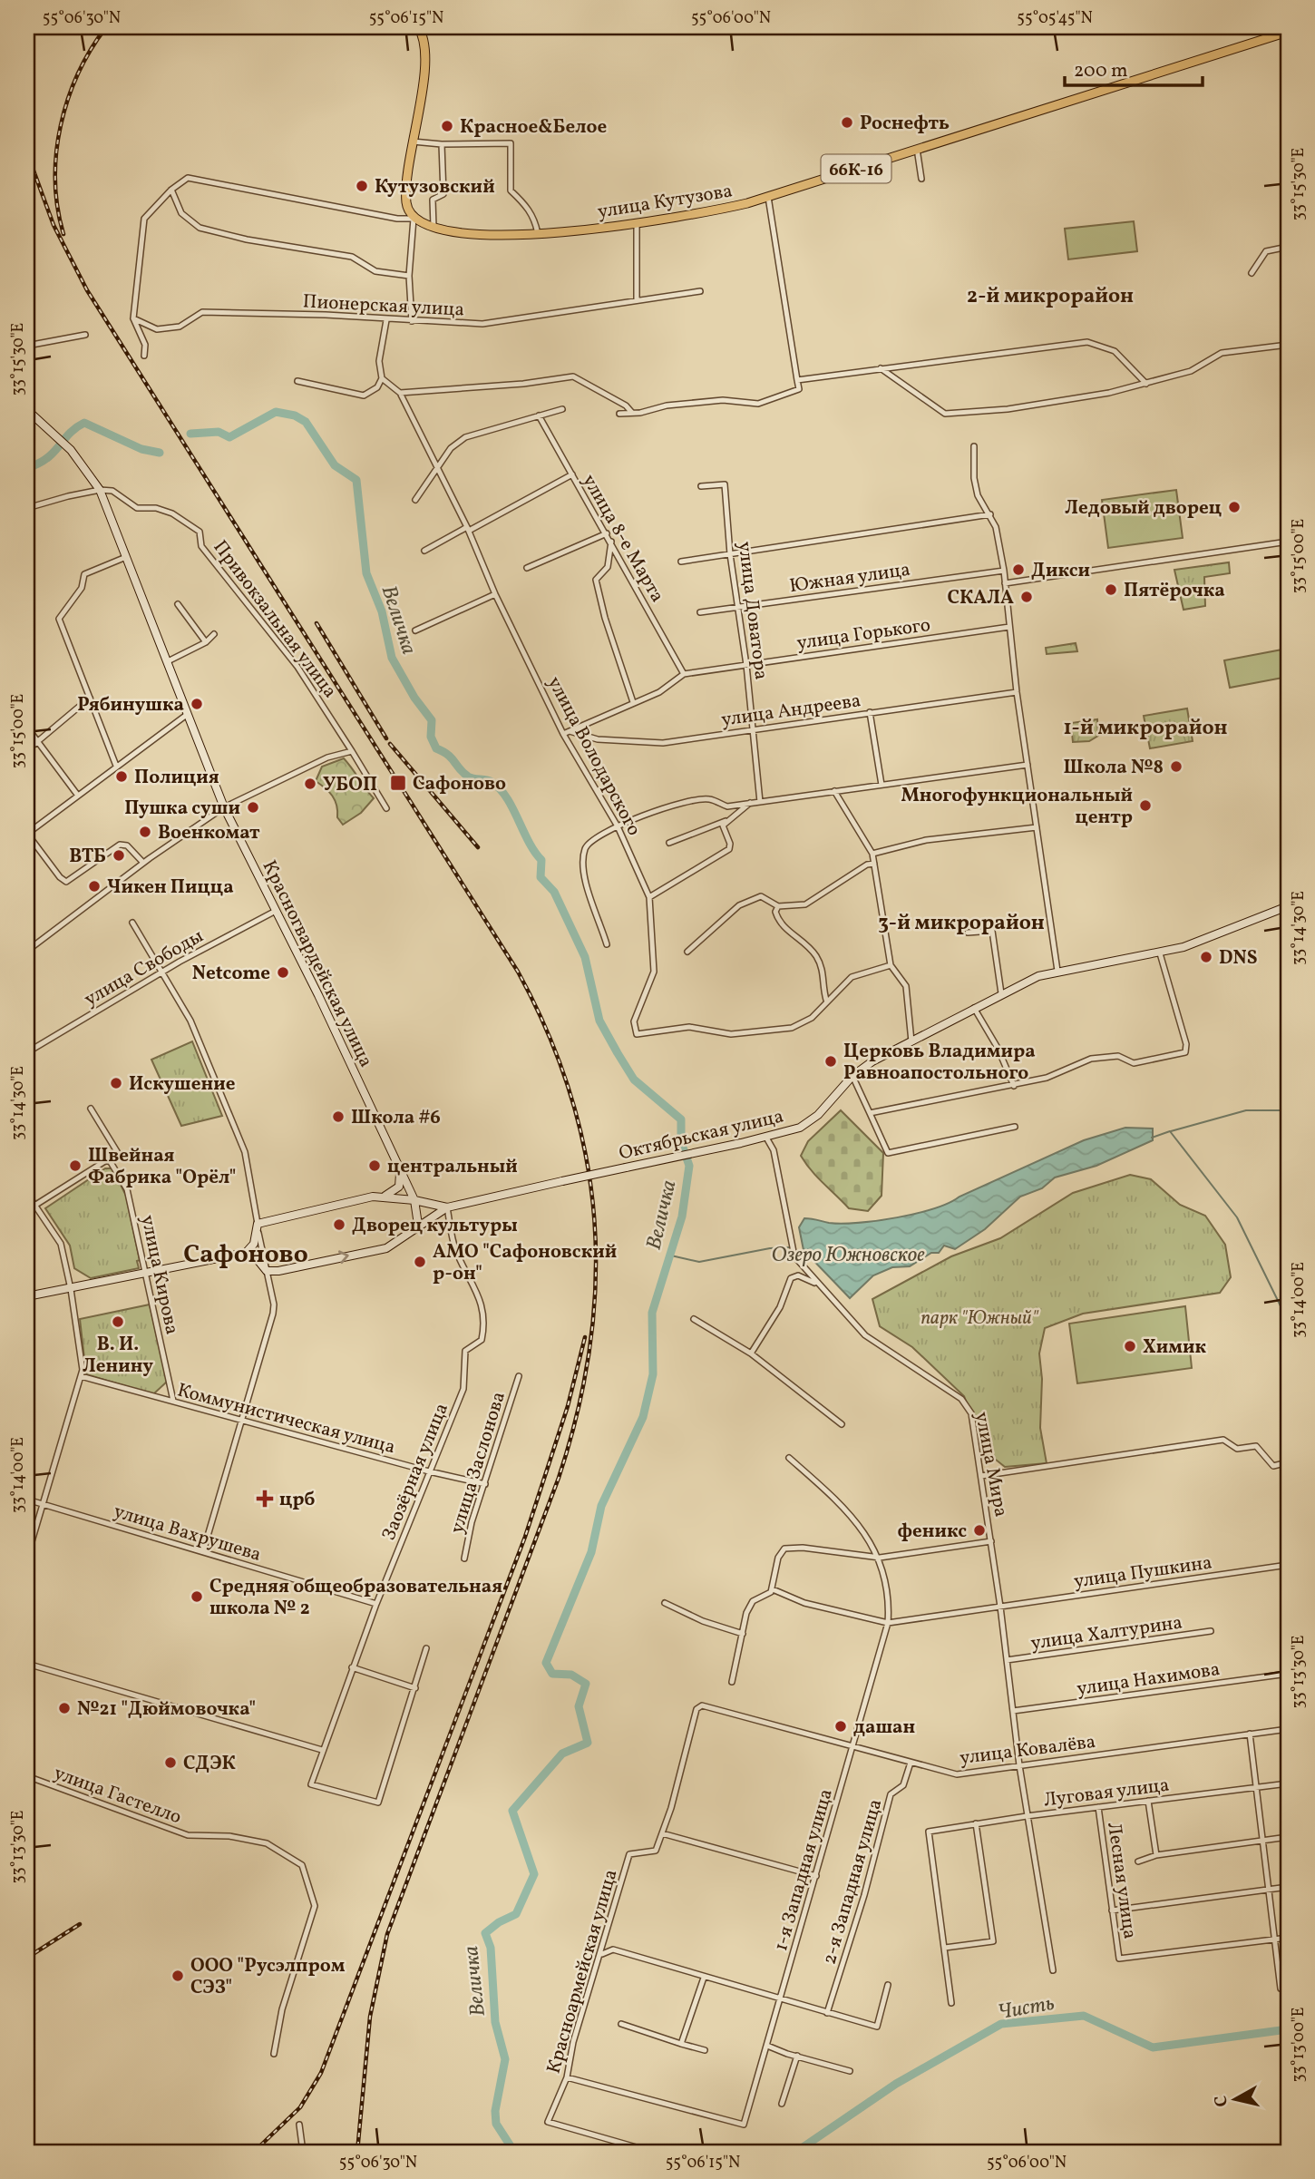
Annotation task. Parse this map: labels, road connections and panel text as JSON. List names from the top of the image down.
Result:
{
  "streets": {
    "main road": [
      "66К-16",
      "улица Кутузова",
      "Красногвардейская улица",
      "Октябрьская улица"
    ],
    "street": [
      "Пионерская улица",
      "улица 8-е Марта",
      "Южная улица",
      "улица Доватора",
      "Привокзальная улица",
      "улица Горького",
      "улица Андреева",
      "улица Володарского",
      "улица Свободы",
      "улица Кирова",
      "Коммунистическая улица",
      "улица Заслонова",
      "улица Мира",
      "Заозёрная улица",
      "улица Вахрушева",
      "улица Пушкина",
      "улица Халтурина",
      "улица Нахимова",
      "улица Ковалёва",
      "Луговая улица",
      "улица Гастелло",
      "1-я Западная улица",
      "Лесная улица",
      "2-я Западная улица",
      "Красноармейская улица"
    ]
  },
  "crossings": [
    ["улица Кутузова", "Пионерская улица"],
    ["улица 8-е Марта", "улица Горького"],
    ["Южная улица", "улица Доватора"],
    ["улица Доватора", "улица Горького"],
    ["улица Доватора", "улица Андреева"],
    ["Привокзальная улица", "Красногвардейская улица"],
    ["Красногвардейская улица", "улица Свободы"],
    ["Красногвардейская улица", "Октябрьская улица"],
    ["Октябрьская улица", "улица Мира"],
    ["Октябрьская улица", "Заозёрная улица"],
    ["улица Кирова", "Коммунистическая улица"],
    ["Коммунистическая улица", "улица Заслонова"],
    ["Коммунистическая улица", "Заозёрная улица"],
    ["улица Мира", "улица Пушкина"],
    ["улица Мира", "улица Халтурина"],
    ["улица Мира", "улица Нахимова"],
    ["улица Мира", "улица Ковалёва"],
    ["улица Мира", "Луговая улица"],
    ["Заозёрная улица", "улица Вахрушева"],
    ["улица Пушкина", "1-я Западная улица"],
    ["улица Ковалёва", "1-я Западная улица"],
    ["улица Ковалёва", "2-я Западная улица"],
    ["улица Ковалёва", "Красноармейская улица"],
    ["Луговая улица", "Лесная улица"],
    ["1-я Западная улица", "Красноармейская улица"]
  ],
  "districts": [
    "2-й микрорайон",
    "1-й микрорайон",
    "3-й микрорайон",
    "Сафоново"
  ],
  "water": ["Величка", "Озеро Южновское", "Чисть"],
  "parks": ["парк \"Южный\""],
  "places": {
    "other": [
      "Роснефть",
      "Красное&Белое",
      "Кутузовский",
      "Ледовый дворец",
      "Дикси",
      "Пятёрочка",
      "СКАЛА",
      "Рябинушка",
      "Школа №8",
      "Полиция",
      "УБОП",
      "Многофункциональный центр",
      "Пушка суши",
      "Военкомат",
      "ВТБ",
      "Чикен Пицца",
      "DNS",
      "Netcome",
      "Церковь Владимира Равноапостольного",
      "Искушение",
      "Школа #6",
      "Швейная Фабрика \"Орёл\"",
      "центральный",
      "Дворец культуры",
      "АМО \"Сафоновский р-он\"",
      "В. И. Ленину",
      "Химик",
      "феникс",
      "Средняя общеобразовательная школа № 2",
      "№21 \"Дюймовочка\"",
      "дашан",
      "СДЭК",
      "ООО \"Русэлпром СЭЗ\""
    ],
    "transit": ["Сафоново"],
    "health": ["црб"]
  },
  "scale_bar": "200 m",
  "north": "left",
  "coordinates": [
    "55°06'30\"N",
    "55°06'15\"N",
    "55°06'00\"N",
    "55°05'45\"N",
    "33°15'30\"E",
    "33°15'00\"E",
    "33°14'30\"E",
    "33°14'00\"E",
    "33°13'30\"E",
    "33°13'00\"E"
  ]
}
